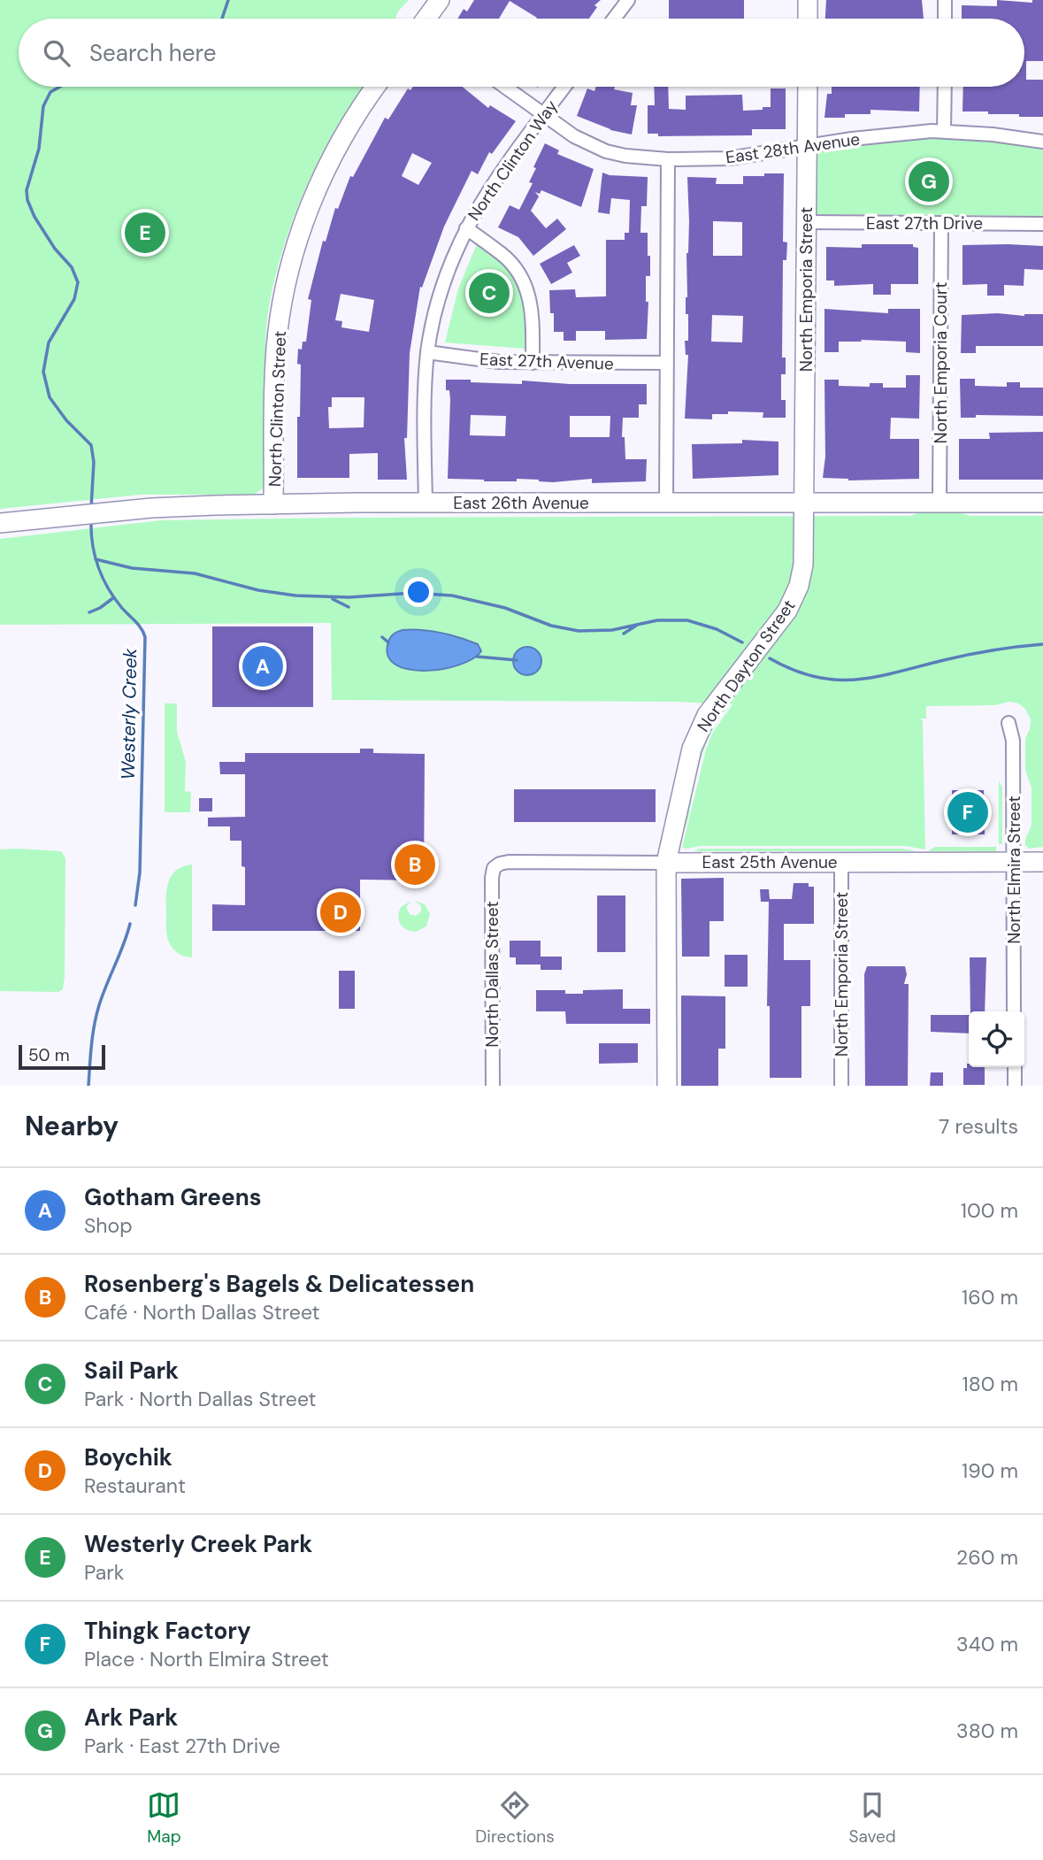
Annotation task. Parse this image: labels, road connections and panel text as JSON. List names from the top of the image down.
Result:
{
  "streets": {
    "street": [
      "East 28th Avenue",
      "North Clinton Way",
      "East 27th Drive",
      "North Emporia Street",
      "East 27th Avenue",
      "North Emporia Court",
      "North Clinton Street",
      "East 26th Avenue",
      "North Dayton Street",
      "East 25th Avenue",
      "North Elmira Street",
      "North Dallas Street"
    ]
  },
  "crossings": [
    ["East 28th Avenue", "North Clinton Way"],
    ["East 28th Avenue", "North Emporia Street"],
    ["North Clinton Way", "East 27th Avenue"],
    ["North Clinton Way", "East 26th Avenue"],
    ["East 27th Drive", "North Emporia Street"],
    ["East 27th Drive", "North Emporia Court"],
    ["North Emporia Street", "East 26th Avenue"],
    ["North Emporia Street", "North Dayton Street"],
    ["North Emporia Street", "East 25th Avenue"],
    ["North Emporia Court", "East 26th Avenue"],
    ["North Clinton Street", "East 26th Avenue"],
    ["East 26th Avenue", "North Dayton Street"],
    ["North Dayton Street", "East 25th Avenue"],
    ["East 25th Avenue", "North Elmira Street"],
    ["East 25th Avenue", "North Dallas Street"]
  ],
  "water": ["Westerly Creek"],
  "scale_bar": "50 m",
  "page": {
    "search": "Search here",
    "pins": [
      "G",
      "E",
      "C",
      "A",
      "F",
      "B",
      "D"
    ],
    "scale": "50 m",
    "heading": ["Nearby", "7 results"],
    "list": [
      {
        "mark": "A",
        "name": "Gotham Greens",
        "note": "Shop",
        "value": "100 m"
      },
      {
        "mark": "B",
        "name": "Rosenberg's Bagels & Delicatessen",
        "note": "Café · North Dallas Street",
        "value": "160 m"
      },
      {
        "mark": "C",
        "name": "Sail Park",
        "note": "Park · North Dallas Street",
        "value": "180 m"
      },
      {
        "mark": "D",
        "name": "Boychik",
        "note": "Restaurant",
        "value": "190 m"
      },
      {
        "mark": "E",
        "name": "Westerly Creek Park",
        "note": "Park",
        "value": "260 m"
      },
      {
        "mark": "F",
        "name": "Thingk Factory",
        "note": "Place · North Elmira Street",
        "value": "340 m"
      },
      {
        "mark": "G",
        "name": "Ark Park",
        "note": "Park · East 27th Drive",
        "value": "380 m"
      }
    ],
    "nav": ["Map", "Directions", "Saved"]
  }
}
